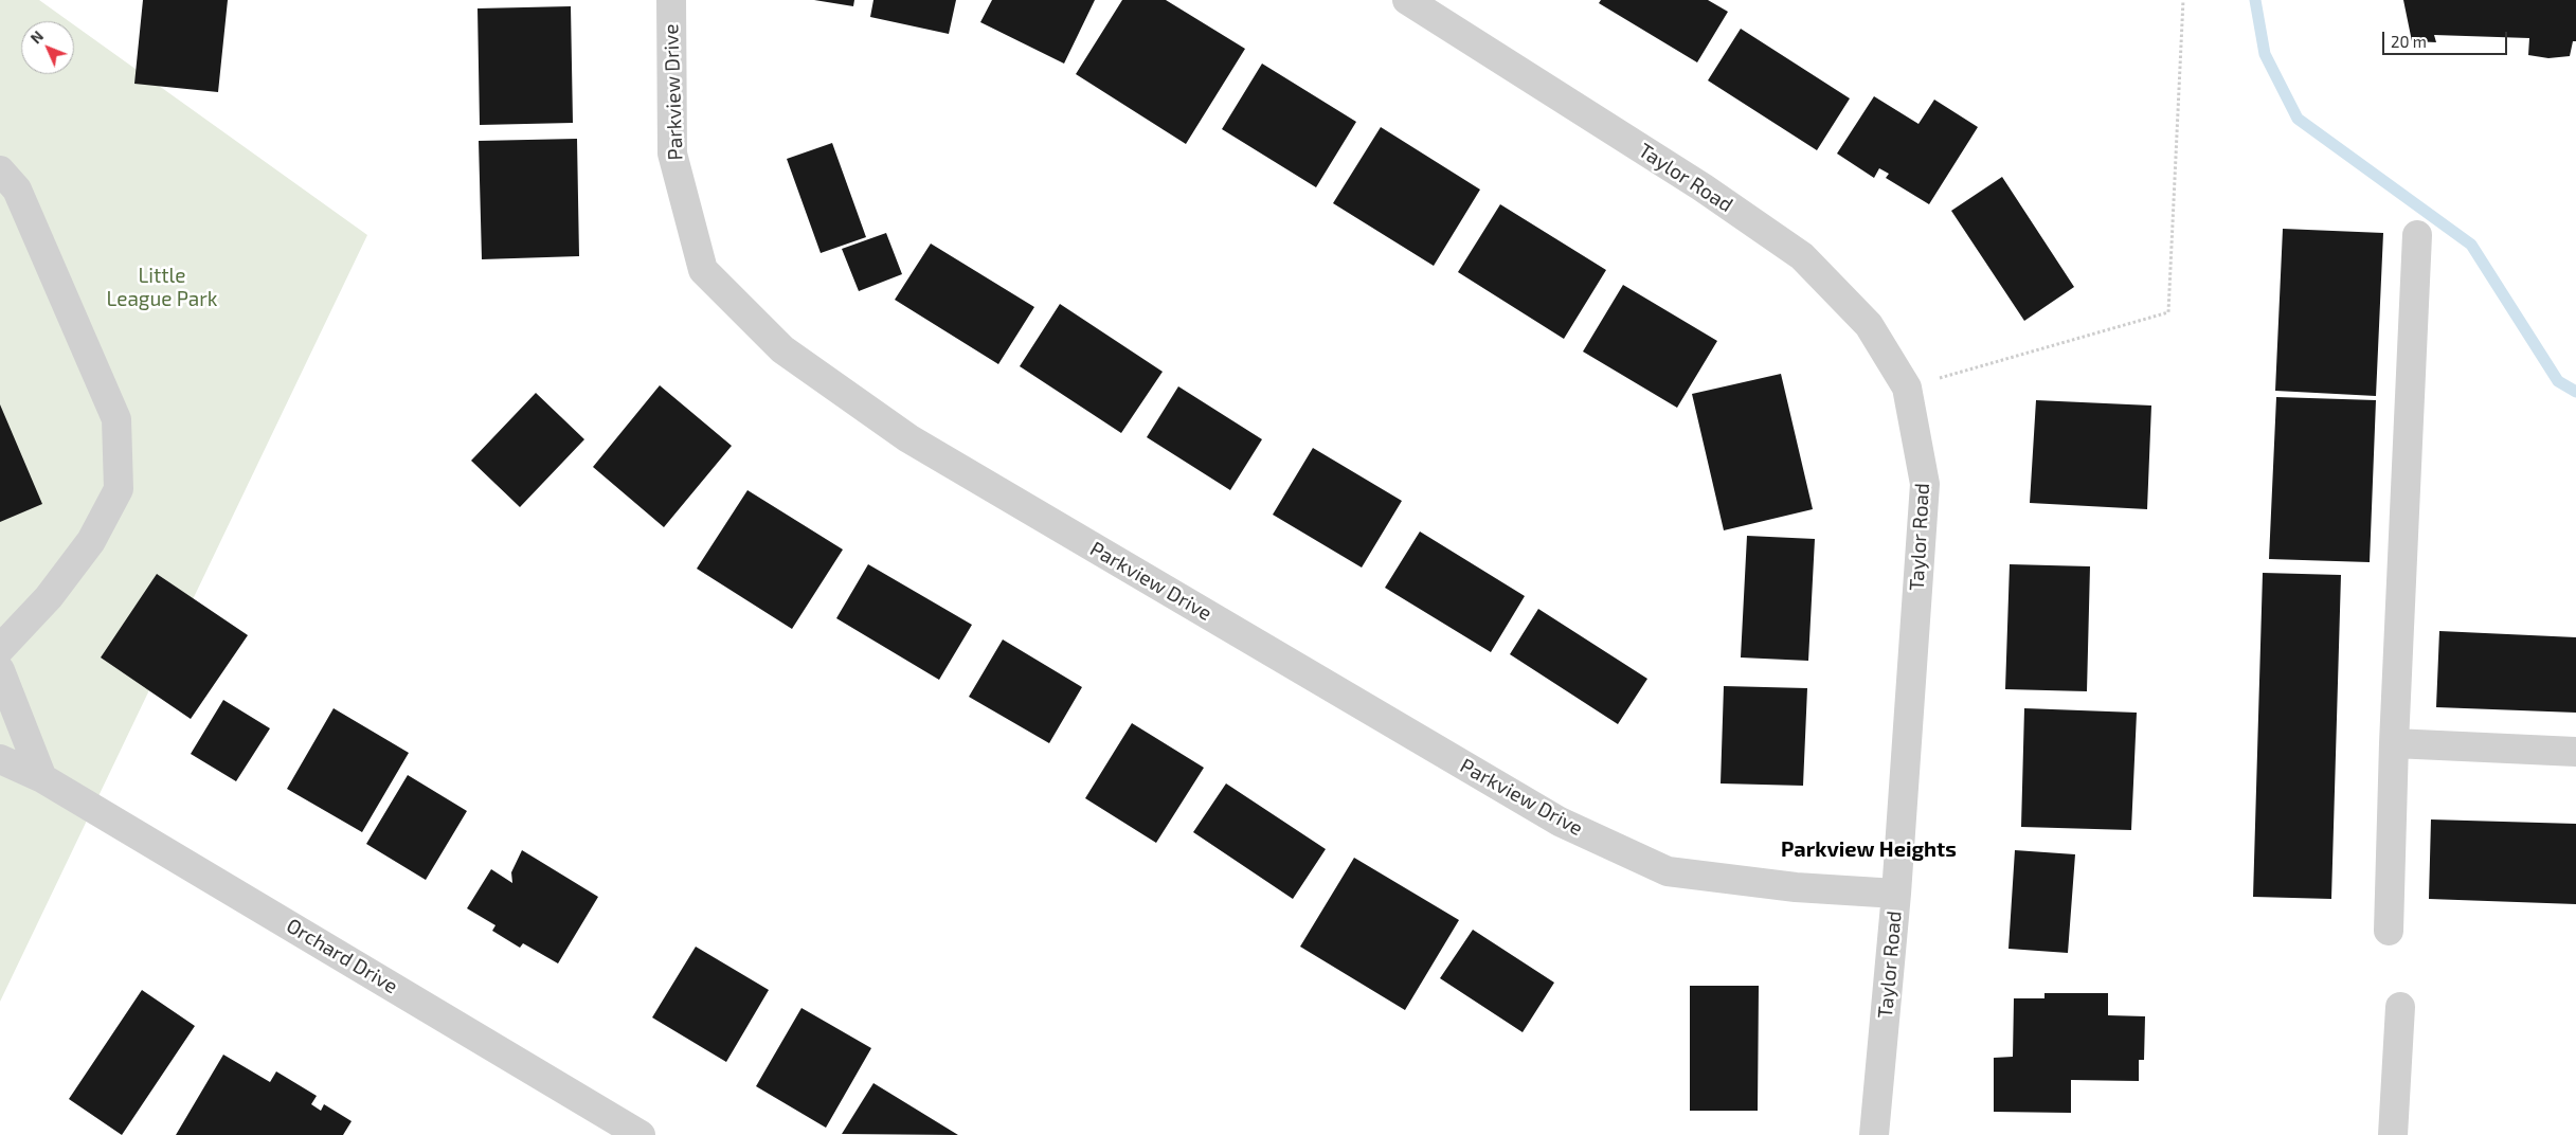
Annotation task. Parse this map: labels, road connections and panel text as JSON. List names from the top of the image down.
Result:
{
  "streets": {
    "street": ["Parkview Drive", "Taylor Road", "Orchard Drive"]
  },
  "crossings": [
    ["Parkview Drive", "Taylor Road"]
  ],
  "districts": ["Parkview Heights"],
  "parks": ["Little League Park"],
  "scale_bar": "20 m",
  "north": "top left"
}
